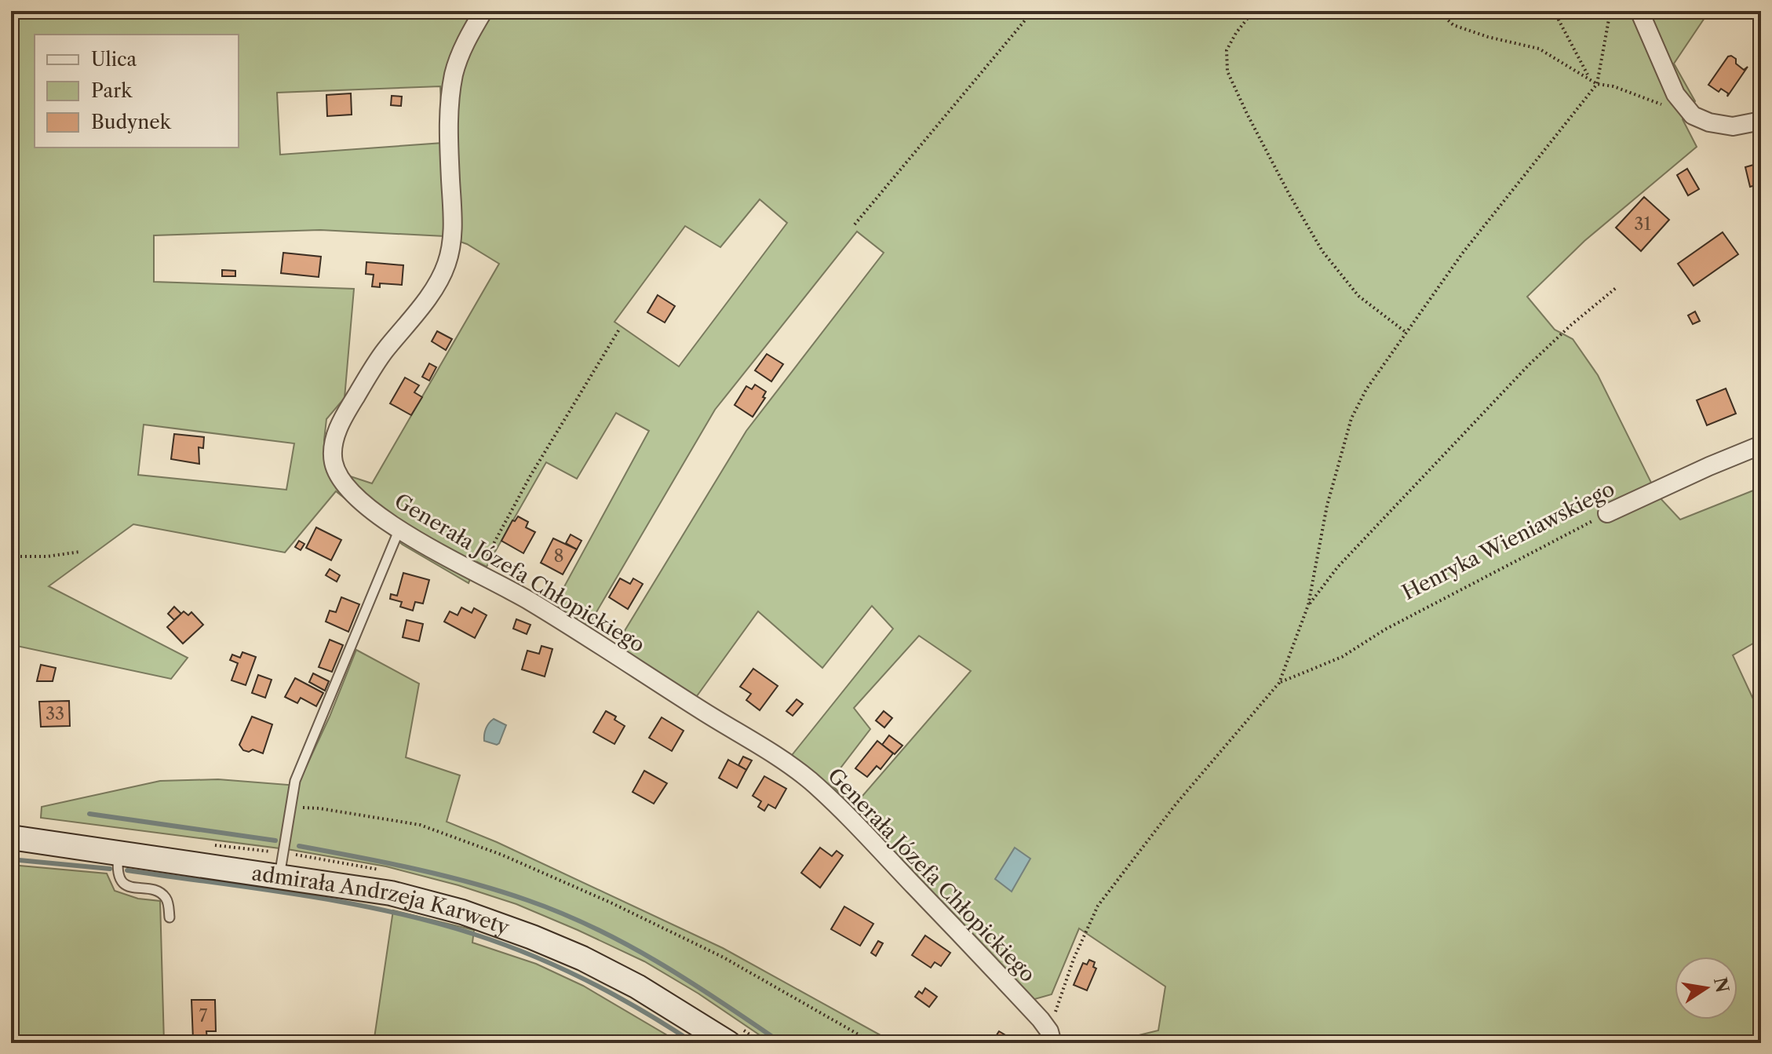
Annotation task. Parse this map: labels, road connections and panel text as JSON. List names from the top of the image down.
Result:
{
  "streets": {
    "main road": ["admirała Andrzeja Karwety"],
    "street": ["Henryka Wieniawskiego", "Generała Józefa Chłopickiego"]
  },
  "house_numbers": [
    "31",
    "8",
    "33",
    "7"
  ],
  "legend": ["Ulica", "Park", "Budynek"],
  "north": "right"
}
